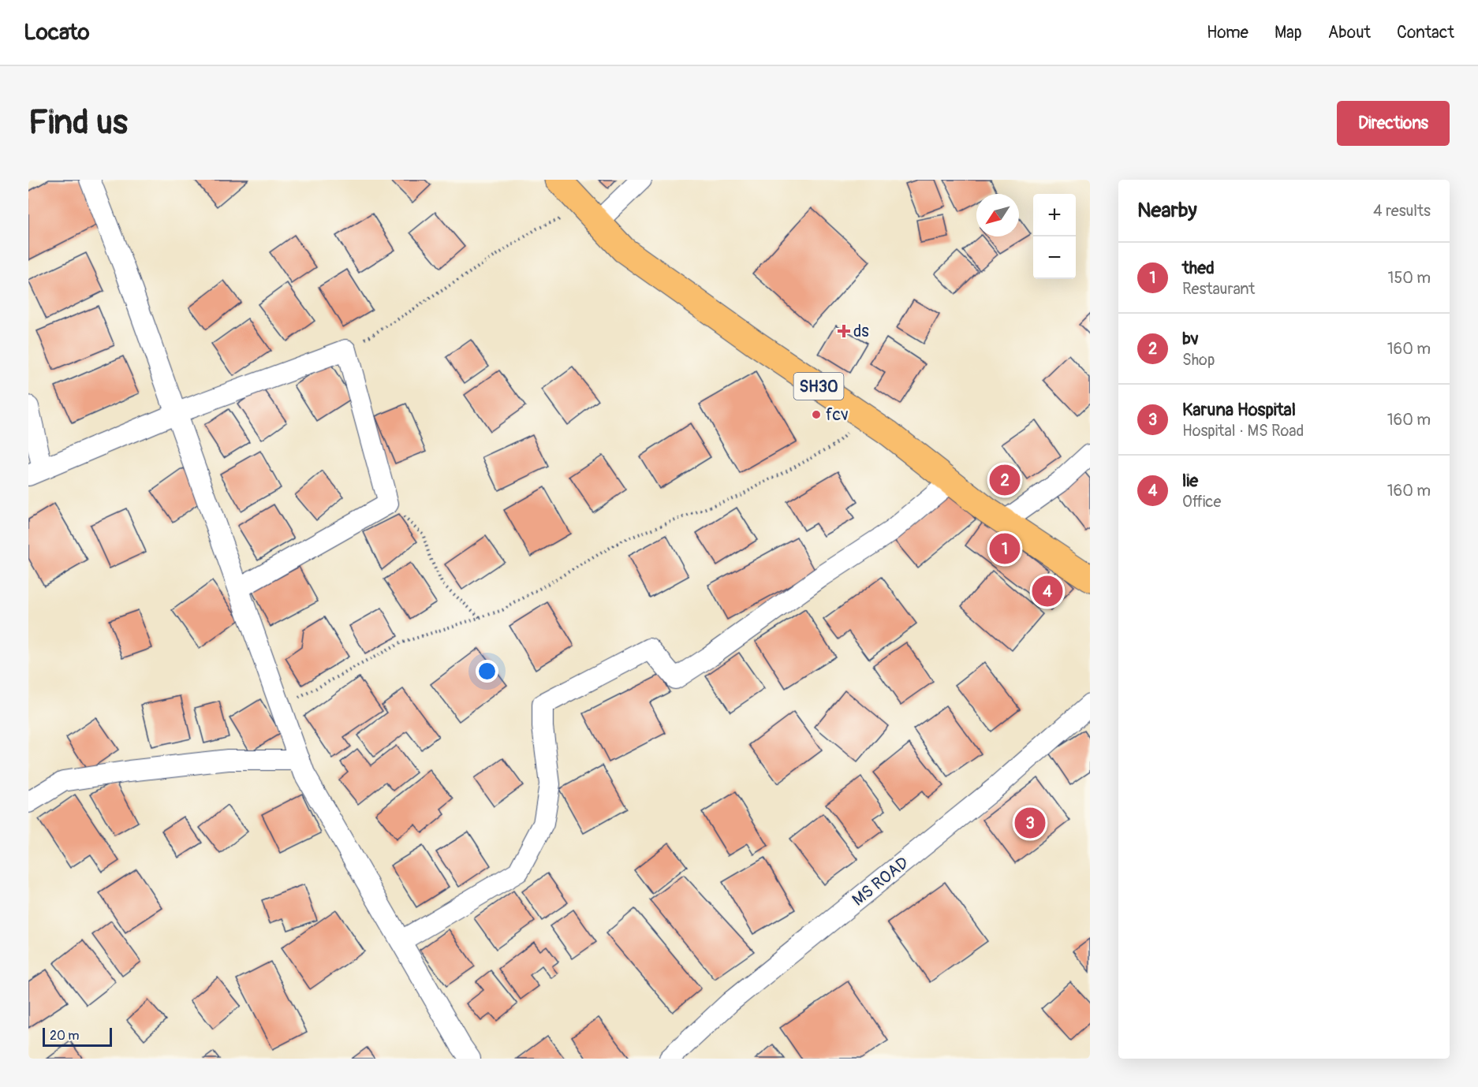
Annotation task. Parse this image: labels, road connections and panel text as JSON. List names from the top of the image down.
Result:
{
  "streets": {
    "main road": ["SH30"],
    "street": ["MS ROAD"]
  },
  "places": {
    "health": ["ds"],
    "other": ["fcv"]
  },
  "scale_bar": "20 m",
  "north": "bottom left",
  "page": {
    "header": "Locato",
    "nav": [
      "Home",
      "Map",
      "About",
      "Contact"
    ],
    "buttons": "Directions",
    "title": "Find us",
    "heading": ["Nearby", "4 results"],
    "map_buttons": ["+", "−"],
    "list": [
      {
        "mark": "1",
        "name": "thed",
        "note": "Restaurant",
        "value": "150 m"
      },
      {
        "mark": "2",
        "name": "bv",
        "note": "Shop",
        "value": "160 m"
      },
      {
        "mark": "3",
        "name": "Karuna Hospital",
        "note": "Hospital · MS Road",
        "value": "160 m"
      },
      {
        "mark": "4",
        "name": "lie",
        "note": "Office",
        "value": "160 m"
      }
    ],
    "pins": [
      "2",
      "1",
      "4",
      "3"
    ],
    "scale": "20 m"
  }
}
